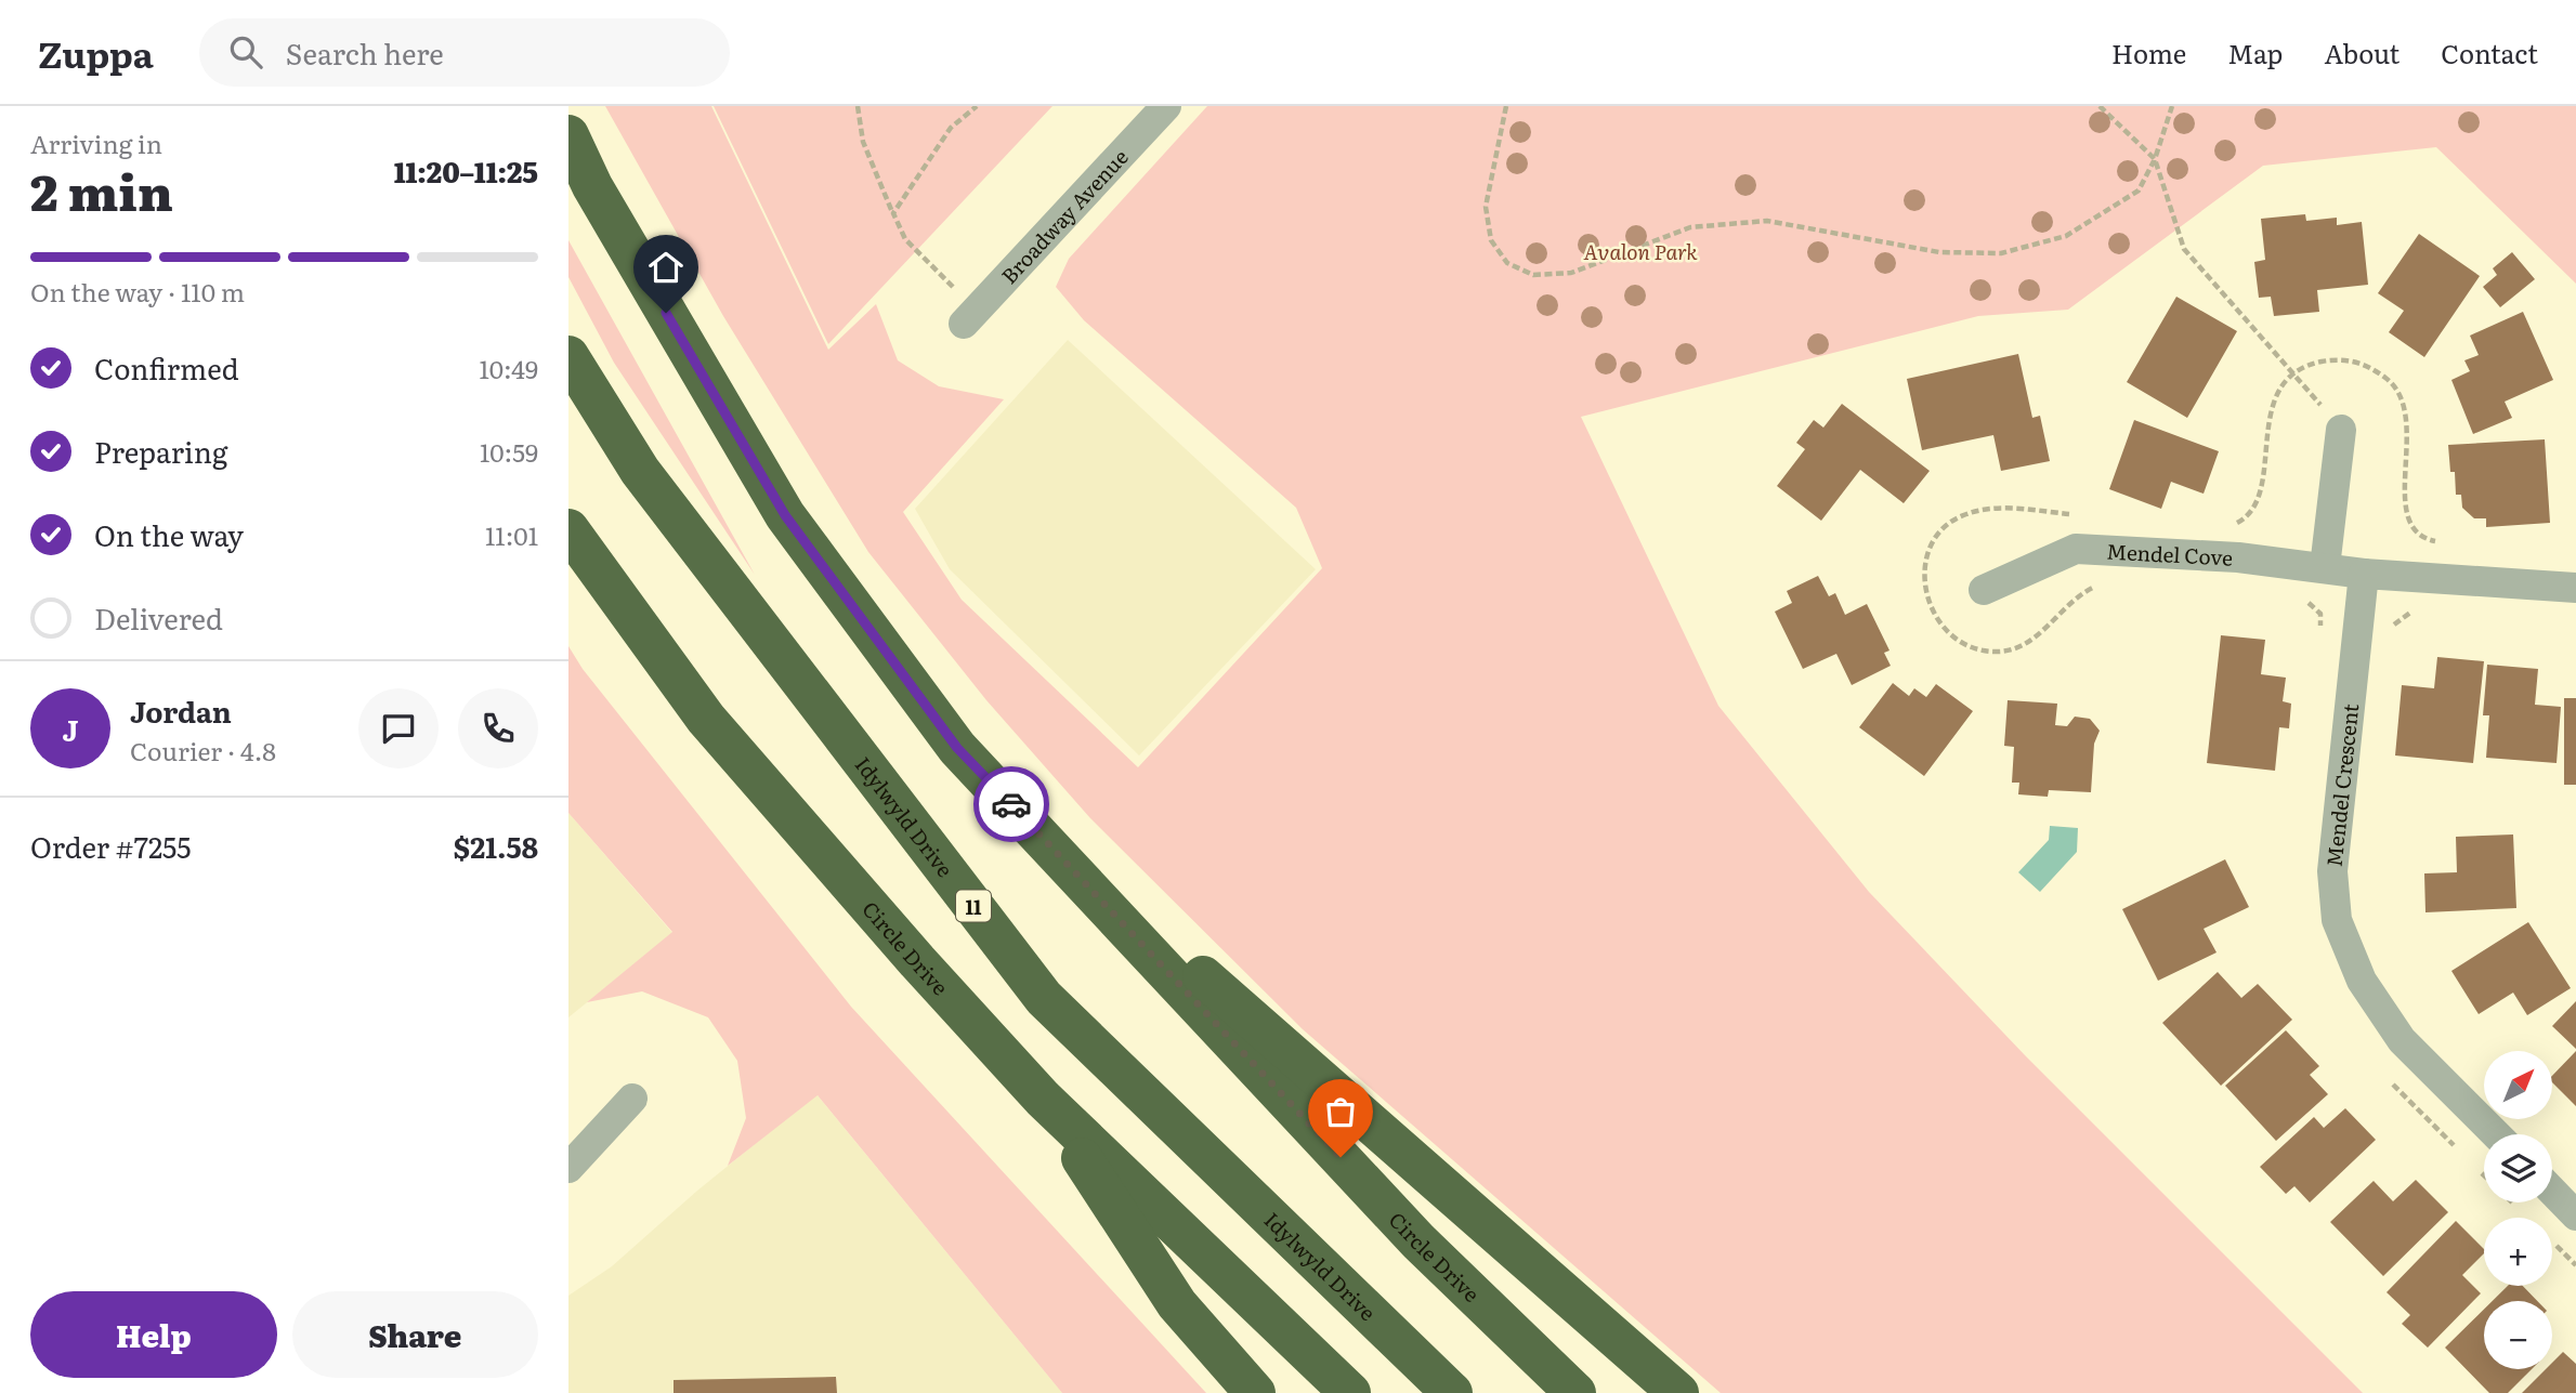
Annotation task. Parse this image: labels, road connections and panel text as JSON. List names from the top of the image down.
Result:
{
  "streets": {
    "highway": ["Idylwyld Drive", "11", "Circle Drive"],
    "street": ["Broadway Avenue", "Mendel Cove", "Mendel Crescent"]
  },
  "crossings": [
    ["Mendel Cove", "Mendel Crescent"]
  ],
  "parks": ["Avalon Park"],
  "north": "top right",
  "page": {
    "header": "Zuppa",
    "search": "Search here",
    "nav": [
      "Home",
      "Map",
      "About",
      "Contact"
    ],
    "heading": ["2 min", "Arriving in", "11:20–11:25"],
    "panel": [
      "Jordan",
      "Courier · 4.8",
      "Order #7255",
      "$21.58"
    ],
    "bar": "On the way · 110 m",
    "list": [
      ["Confirmed", "10:49"],
      ["Preparing", "10:59"],
      ["On the way", "11:01"],
      "Delivered"
    ],
    "round": "J",
    "map_buttons": ["+", "−"],
    "buttons": ["Help", "Share"]
  }
}
